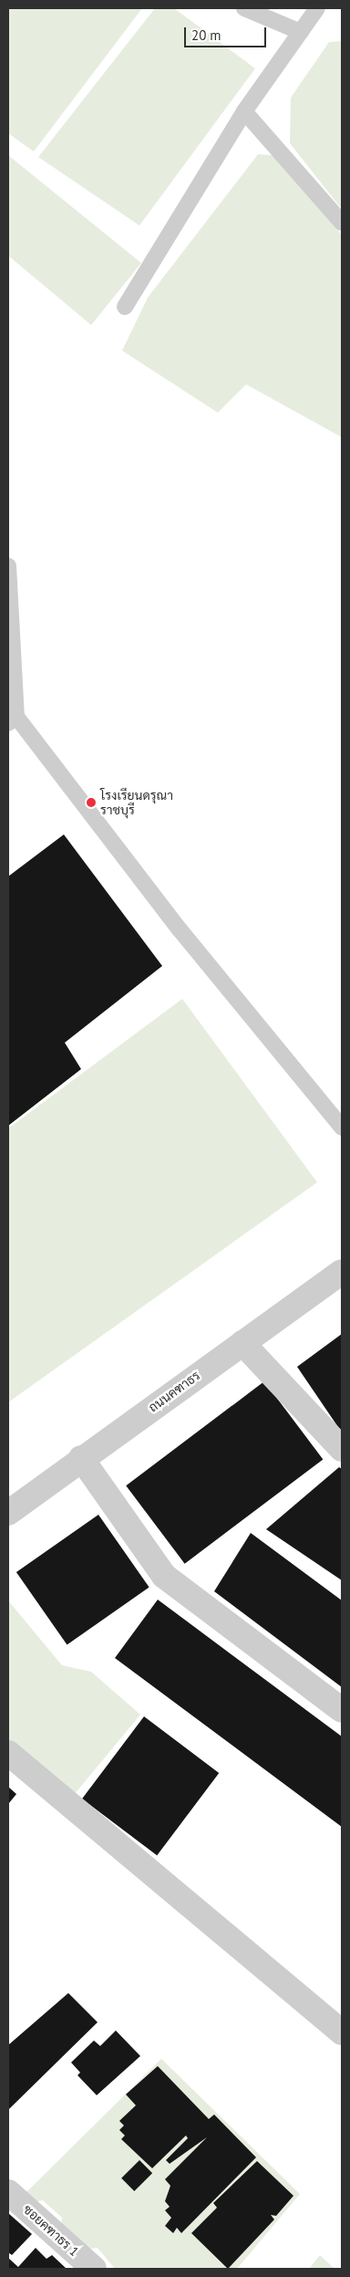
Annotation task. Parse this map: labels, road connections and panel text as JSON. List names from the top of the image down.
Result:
{
  "streets": {
    "street": ["ถนนคฑาธร", "ซอยคฑาธร 1"]
  },
  "places": ["โรงเรียนดรุณา ราชบุรี"],
  "scale_bar": "20 m"
}
